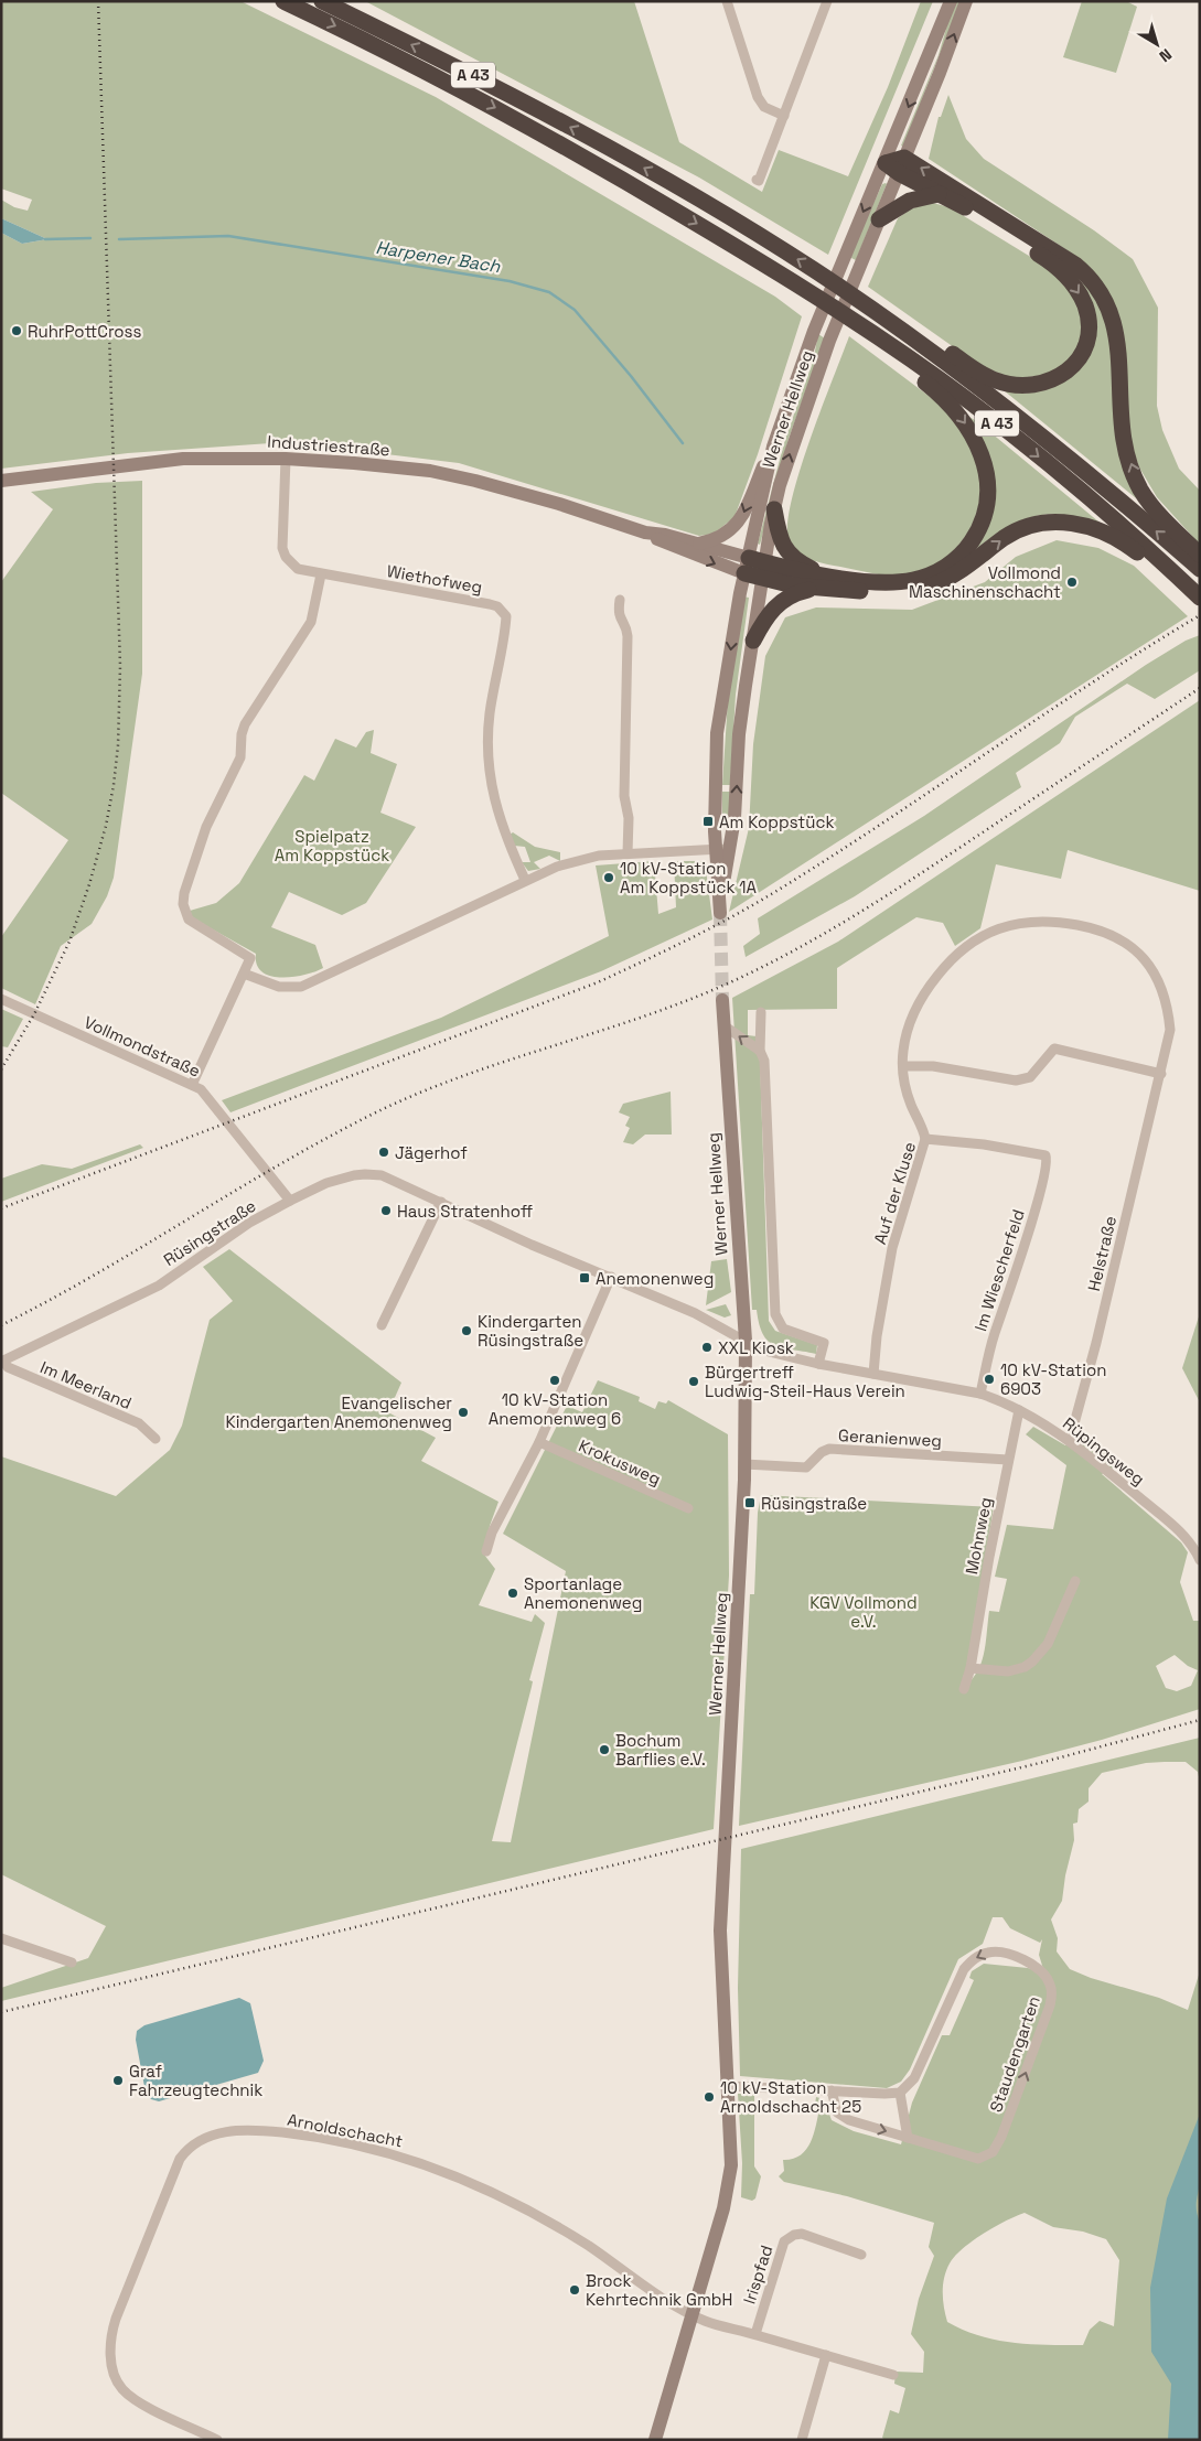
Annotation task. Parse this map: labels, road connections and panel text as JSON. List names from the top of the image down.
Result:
{
  "streets": {
    "highway": ["A 43"],
    "main road": ["Werner Hellweg", "Industriestraße"],
    "street": [
      "Wiethofweg",
      "Vollmondstraße",
      "Auf der Kluse",
      "Rüsingstraße",
      "Helstraße",
      "Im Wiescherfeld",
      "Im Meerland",
      "Geranienweg",
      "Rüpingsweg",
      "Krokusweg",
      "Mohnweg",
      "Staudengarten",
      "Arnoldschacht",
      "Irispfad"
    ]
  },
  "crossings": [
    ["Werner Hellweg", "Industriestraße"],
    ["Werner Hellweg", "Rüsingstraße"],
    ["Werner Hellweg", "Geranienweg"],
    ["Werner Hellweg", "Rüpingsweg"],
    ["Werner Hellweg", "Arnoldschacht"],
    ["Industriestraße", "Wiethofweg"],
    ["Vollmondstraße", "Rüsingstraße"],
    ["Auf der Kluse", "Helstraße"],
    ["Auf der Kluse", "Im Wiescherfeld"],
    ["Auf der Kluse", "Rüpingsweg"],
    ["Rüsingstraße", "Im Meerland"],
    ["Rüsingstraße", "Rüpingsweg"],
    ["Helstraße", "Rüpingsweg"],
    ["Im Wiescherfeld", "Rüpingsweg"],
    ["Geranienweg", "Mohnweg"],
    ["Rüpingsweg", "Mohnweg"],
    ["Arnoldschacht", "Irispfad"]
  ],
  "water": ["Harpener Bach"],
  "parks": ["Spielpatz Am Koppstück", "KGV Vollmond e.V."],
  "places": {
    "other": [
      "RuhrPottCross",
      "Vollmond Maschinenschacht",
      "10 kV-Station Am Koppstück 1A",
      "Jägerhof",
      "Haus Stratenhoff",
      "Kindergarten Rüsingstraße",
      "XXL Kiosk",
      "10 kV-Station 6903",
      "10 kV-Station Anemonenweg 6",
      "Bürgertreff Ludwig-Steil-Haus Verein",
      "Evangelischer Kindergarten Anemonenweg",
      "Sportanlage Anemonenweg",
      "Bochum Barflies e.V.",
      "Graf Fahrzeugtechnik",
      "10 kV-Station Arnoldschacht 25",
      "Brock Kehrtechnik GmbH"
    ],
    "transit": ["Am Koppstück", "Anemonenweg", "Rüsingstraße"]
  },
  "north": "bottom right"
}
